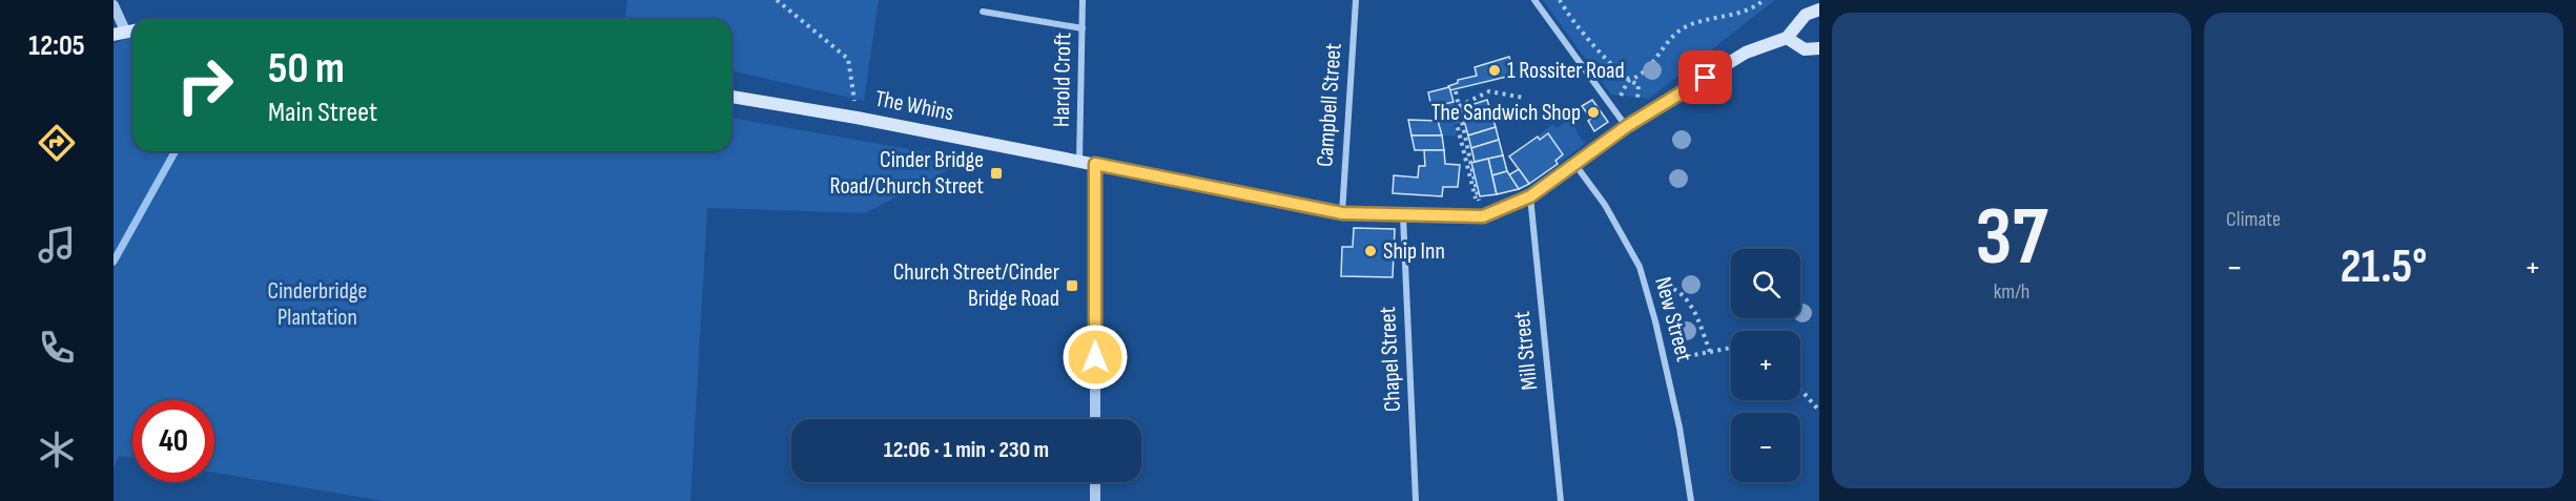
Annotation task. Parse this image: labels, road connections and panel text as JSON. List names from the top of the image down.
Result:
{
  "streets": {
    "main road": ["The Whins"],
    "street": [
      "Harold Croft",
      "Campbell Street",
      "New Street",
      "Mill Street",
      "Chapel Street"
    ]
  },
  "crossings": [
    ["Harold Croft", "The Whins"],
    ["Campbell Street", "The Whins"],
    ["The Whins", "New Street"],
    ["The Whins", "Mill Street"],
    ["The Whins", "Chapel Street"]
  ],
  "parks": ["Cinderbridge Plantation"],
  "places": {
    "other": ["1 Rossiter Road", "The Sandwich Shop", "Ship Inn"],
    "transit": ["Cinder Bridge Road/Church Street", "Church Street/Cinder Bridge Road"]
  },
  "page": {
    "tabs": "12:05",
    "tile": [
      ["37", "km/h"],
      "Climate"
    ],
    "turn": ["50 m", "Main Street"],
    "heat": ["−", "21.5°", "+"],
    "map_buttons": ["+", "−"],
    "limit": "40",
    "trip": "12:06 · 1 min · 230 m"
  }
}
